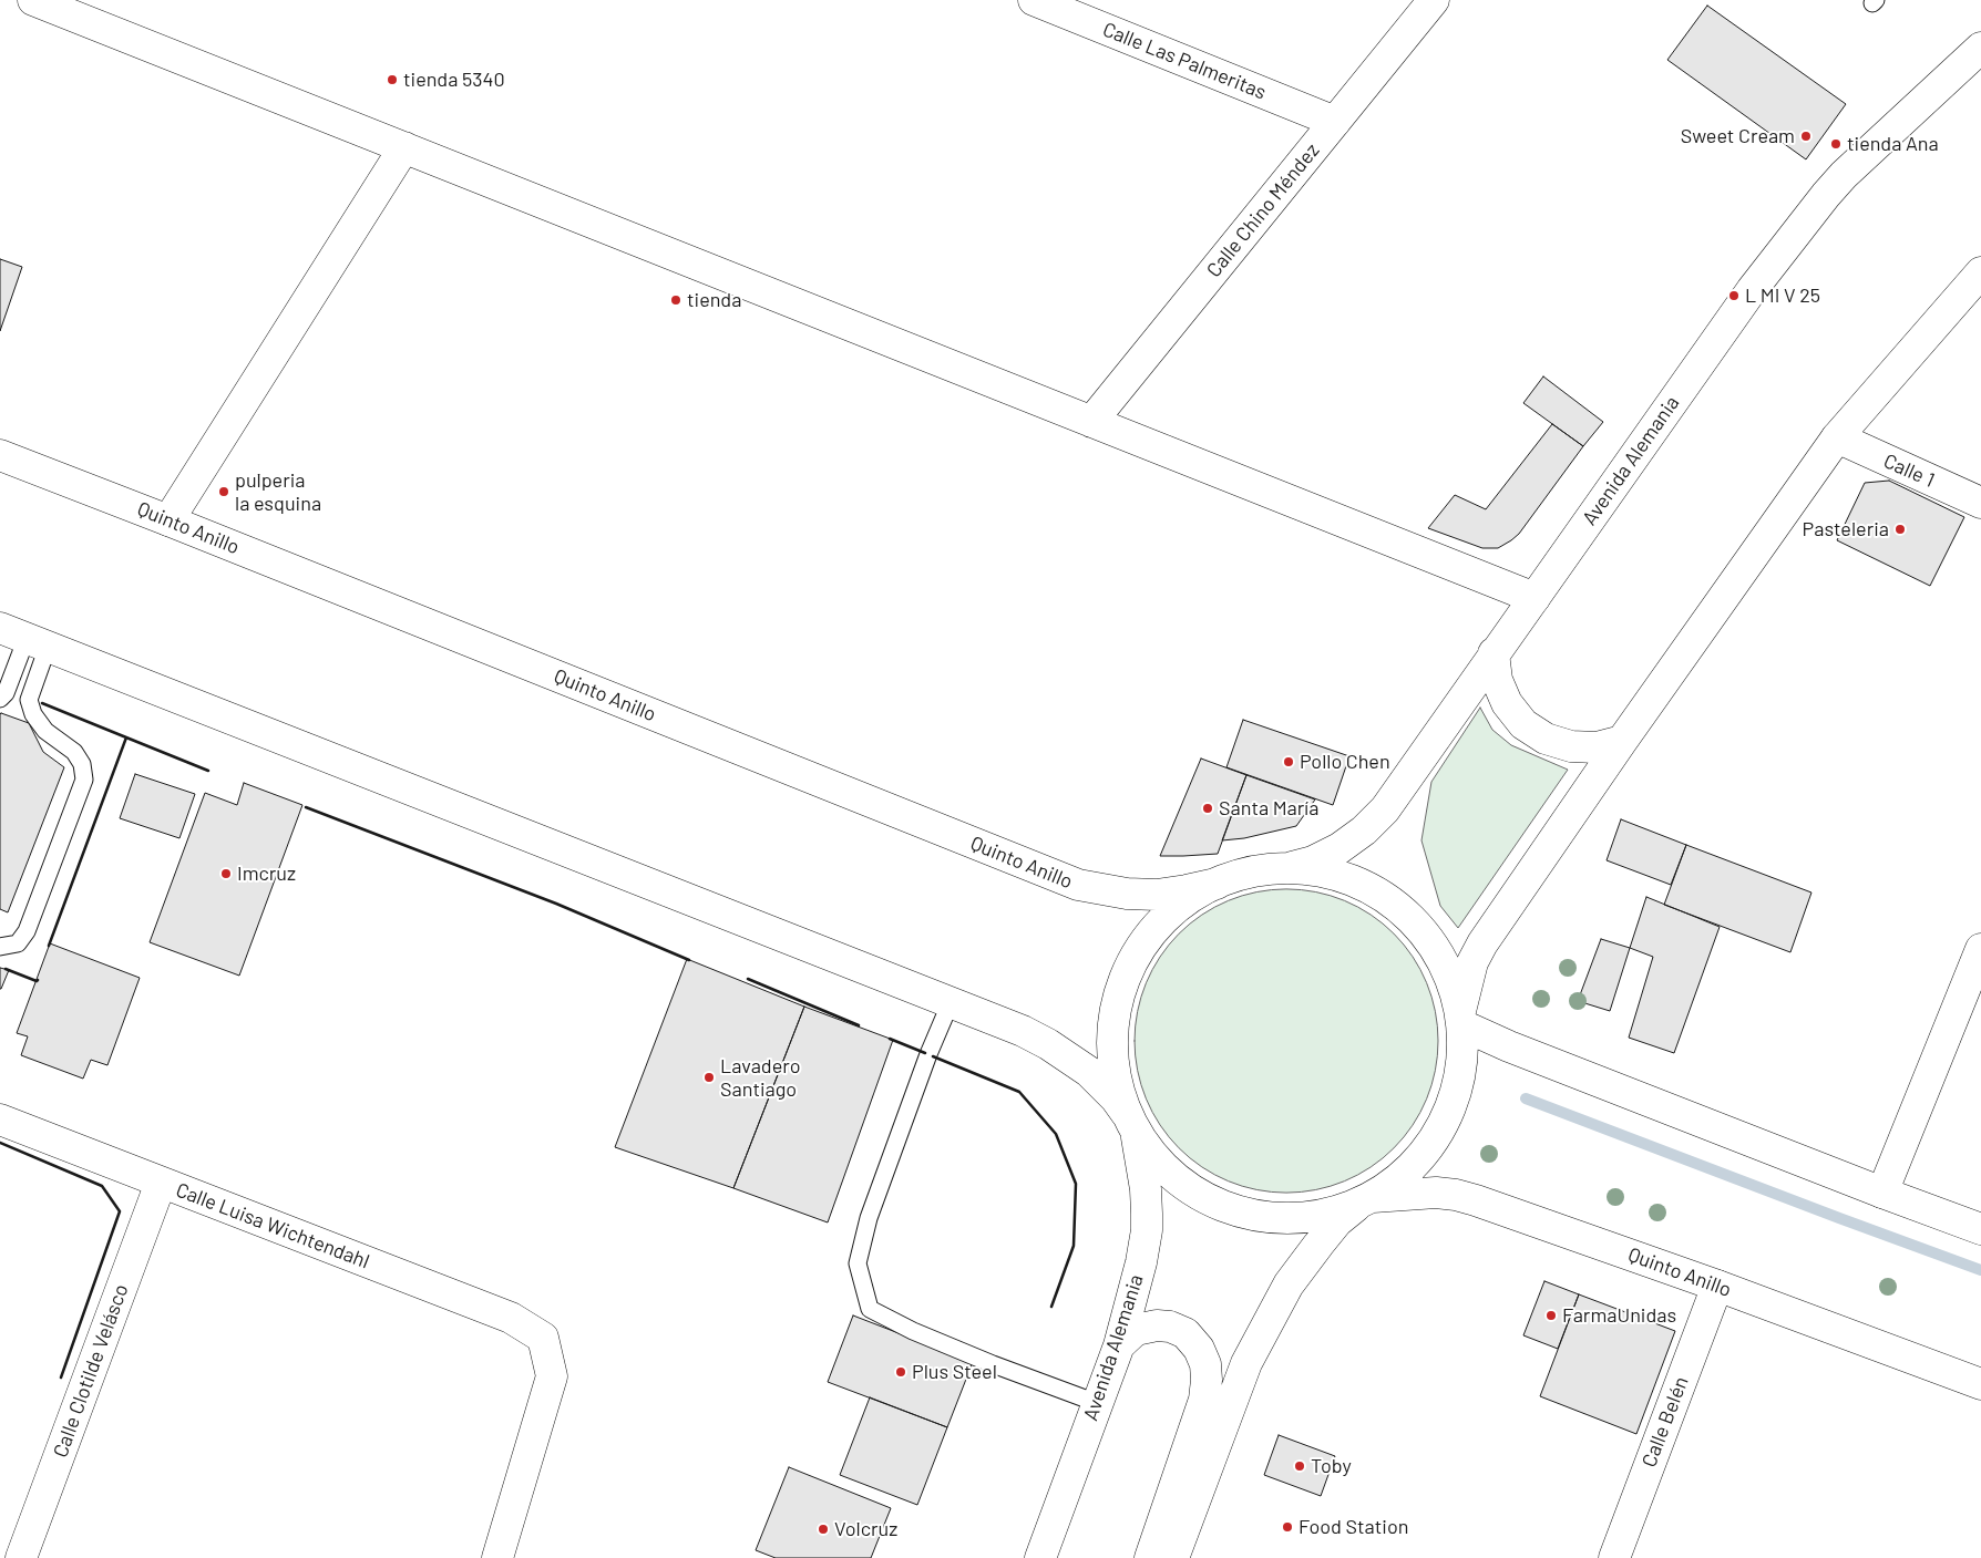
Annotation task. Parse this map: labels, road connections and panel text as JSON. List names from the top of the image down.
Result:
{
  "streets": {
    "main road": [
      "Calle Las Palmeritas",
      "Calle Chino Méndez",
      "Avenida Alemania",
      "Calle 1",
      "Quinto Anillo",
      "Calle Luisa Wichtendahl",
      "Calle Clotilde Velásco",
      "Calle Belén"
    ]
  },
  "crossings": [
    ["Calle Las Palmeritas", "Calle Chino Méndez"],
    ["Quinto Anillo", "Calle Belén"],
    ["Calle Luisa Wichtendahl", "Calle Clotilde Velásco"]
  ],
  "places": [
    "tienda 5340",
    "Sweet Cream",
    "tienda Ana",
    "L MI V 25",
    "tienda",
    "pulperia la esquina",
    "Pasteleria",
    "Pollo Chen",
    "Santa María",
    "Imcruz",
    "Lavadero Santiago",
    "FarmaUnidas",
    "Plus Steel",
    "Toby",
    "Food Station",
    "Volcruz"
  ]
}
